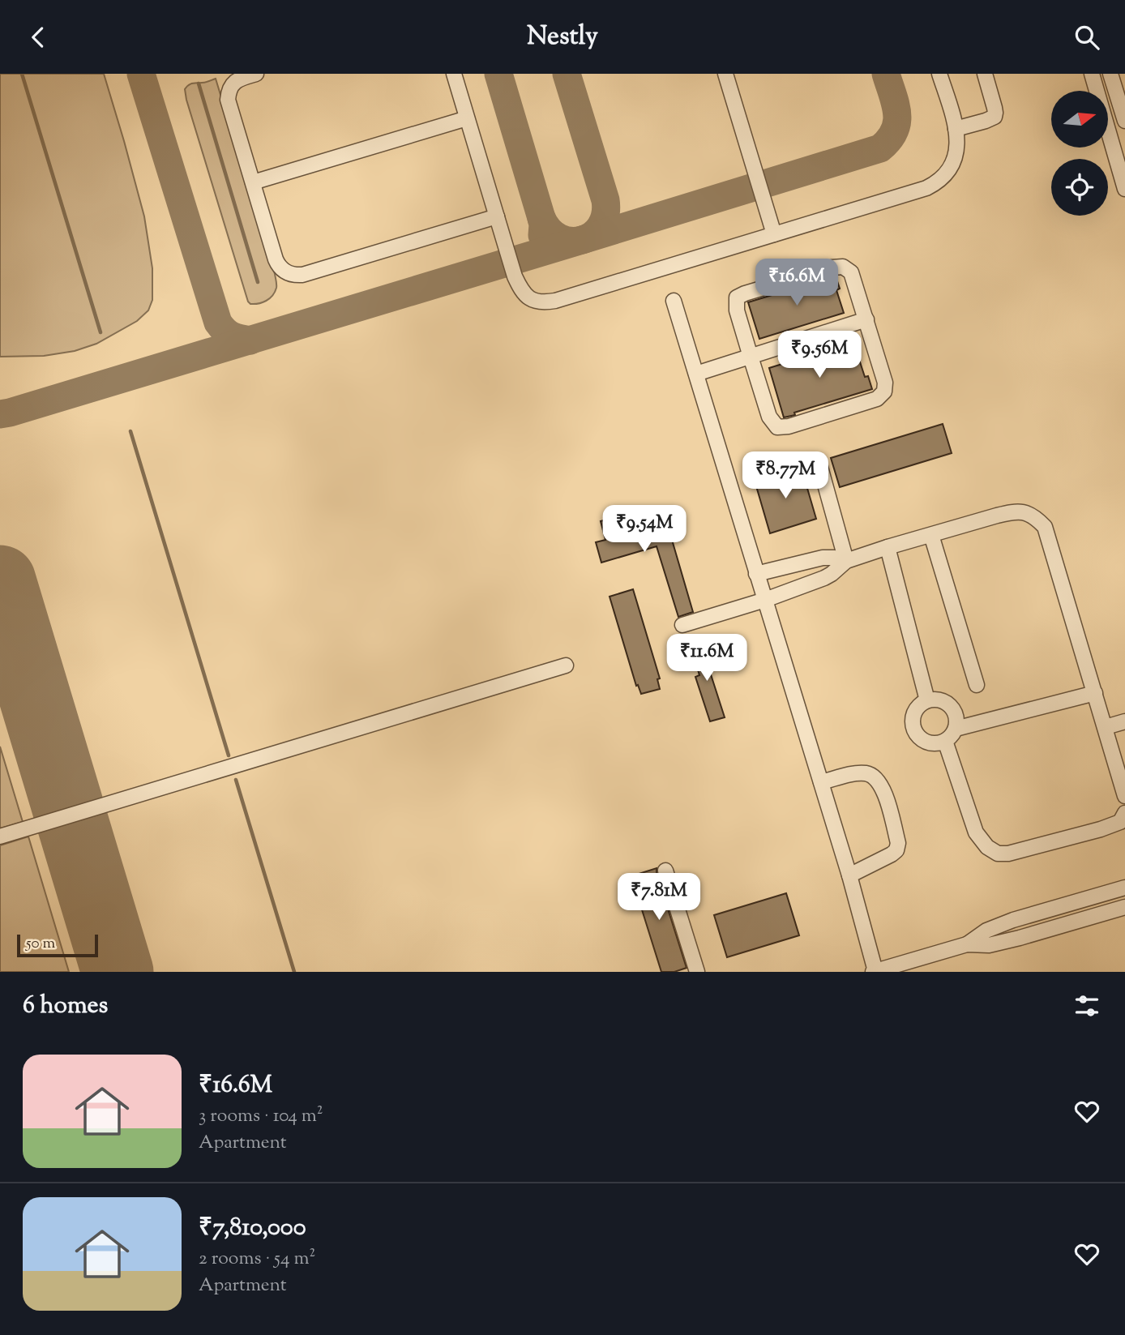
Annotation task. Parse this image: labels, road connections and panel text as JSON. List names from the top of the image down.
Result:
{
  "scale_bar": "50 m",
  "north": "right",
  "page": {
    "header": "Nestly",
    "price": [
      "₹16.6M",
      "₹9.56M",
      "₹8.77M",
      "₹9.54M",
      "₹11.6M",
      "₹7.81M"
    ],
    "scale": "50 m",
    "heading": "6 homes",
    "list": [
      {
        "name": "₹16.6M",
        "note": "3 rooms · 104 m² · Apartment"
      },
      {
        "name": "₹7,810,000",
        "note": "2 rooms · 54 m² · Apartment"
      }
    ]
  }
}
